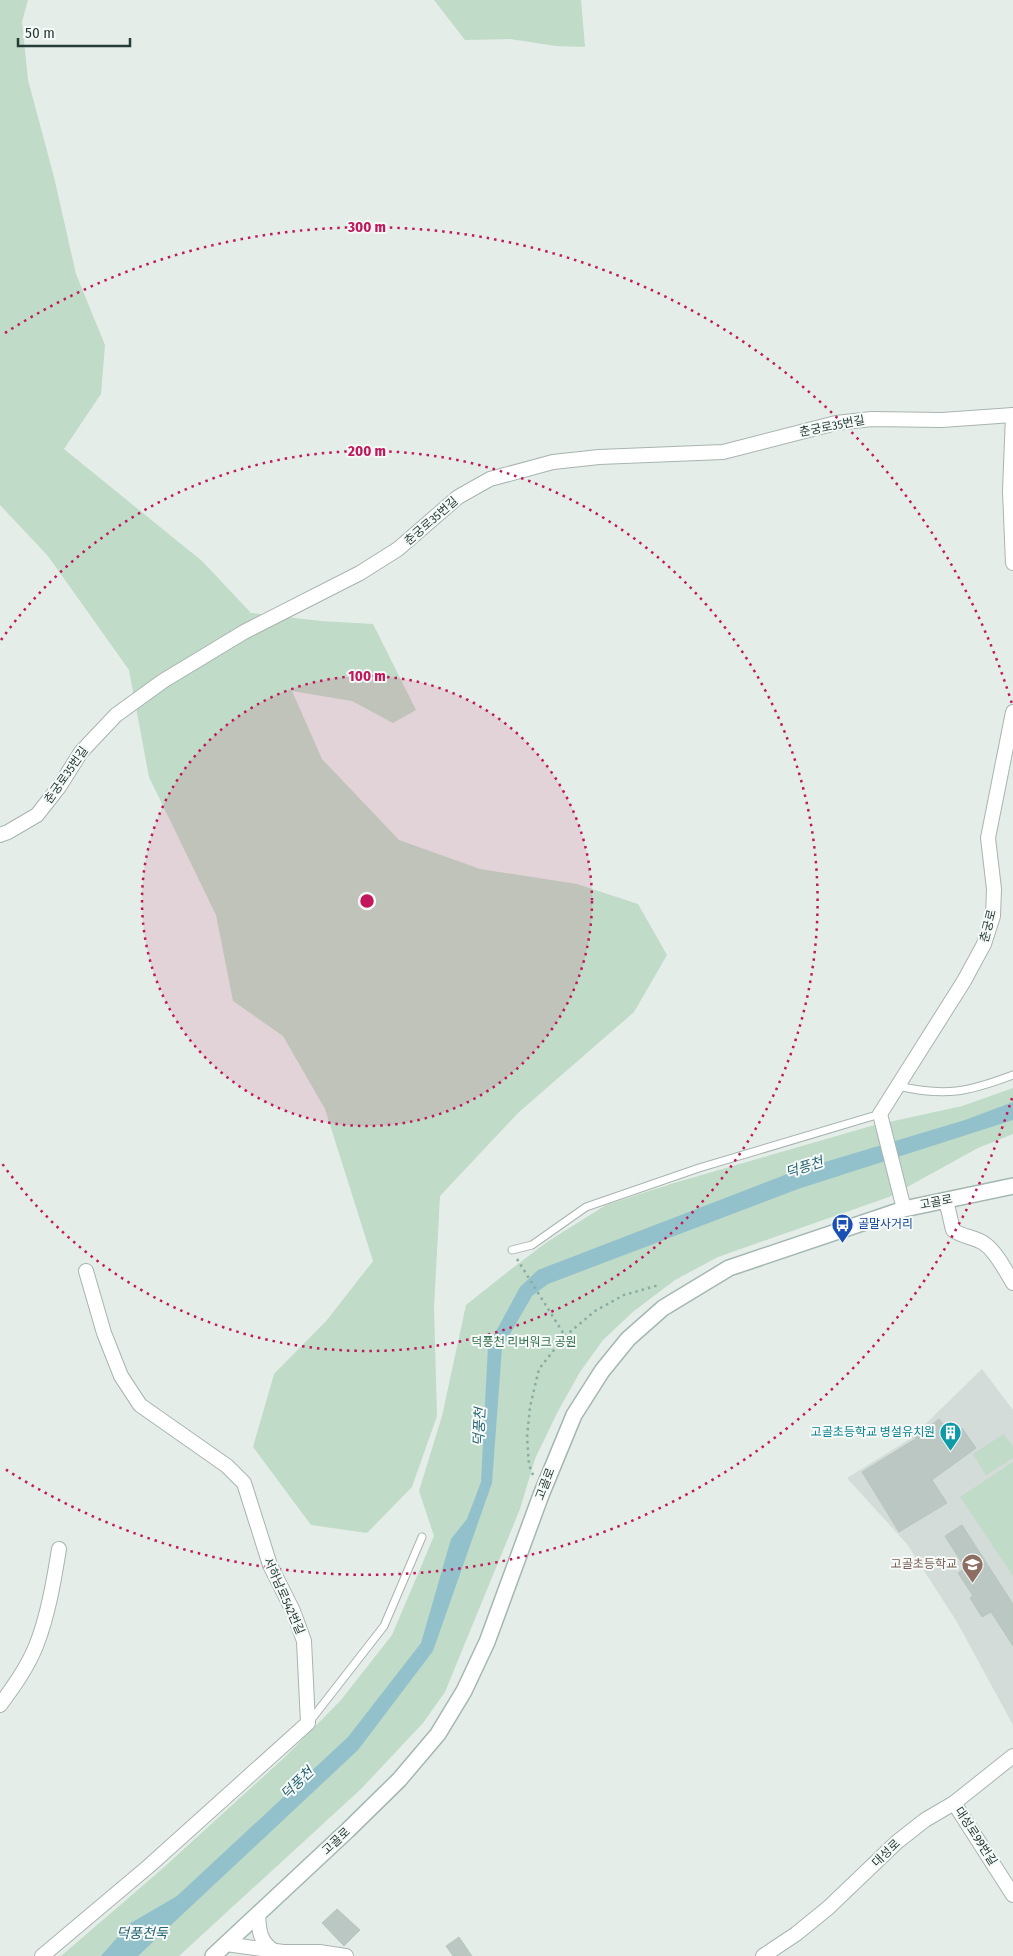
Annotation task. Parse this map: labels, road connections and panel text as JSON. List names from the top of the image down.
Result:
{
  "streets": {
    "street": [
      "춘궁로35번길",
      "춘궁로",
      "고골로",
      "서하남로542번길",
      "대성로99번길",
      "대성로"
    ]
  },
  "crossings": [
    ["대성로99번길", "대성로"]
  ],
  "water": ["덕풍천", "덕풍천둑"],
  "parks": ["덕풍천 리버워크 공원"],
  "places": {
    "bus stop": ["골말사거리"],
    "building": ["고골초등학교 병설유치원"],
    "school or university": ["고골초등학교"]
  },
  "scale_bar": "50 m",
  "rings": ["300 m", "200 m", "100 m"]
}
